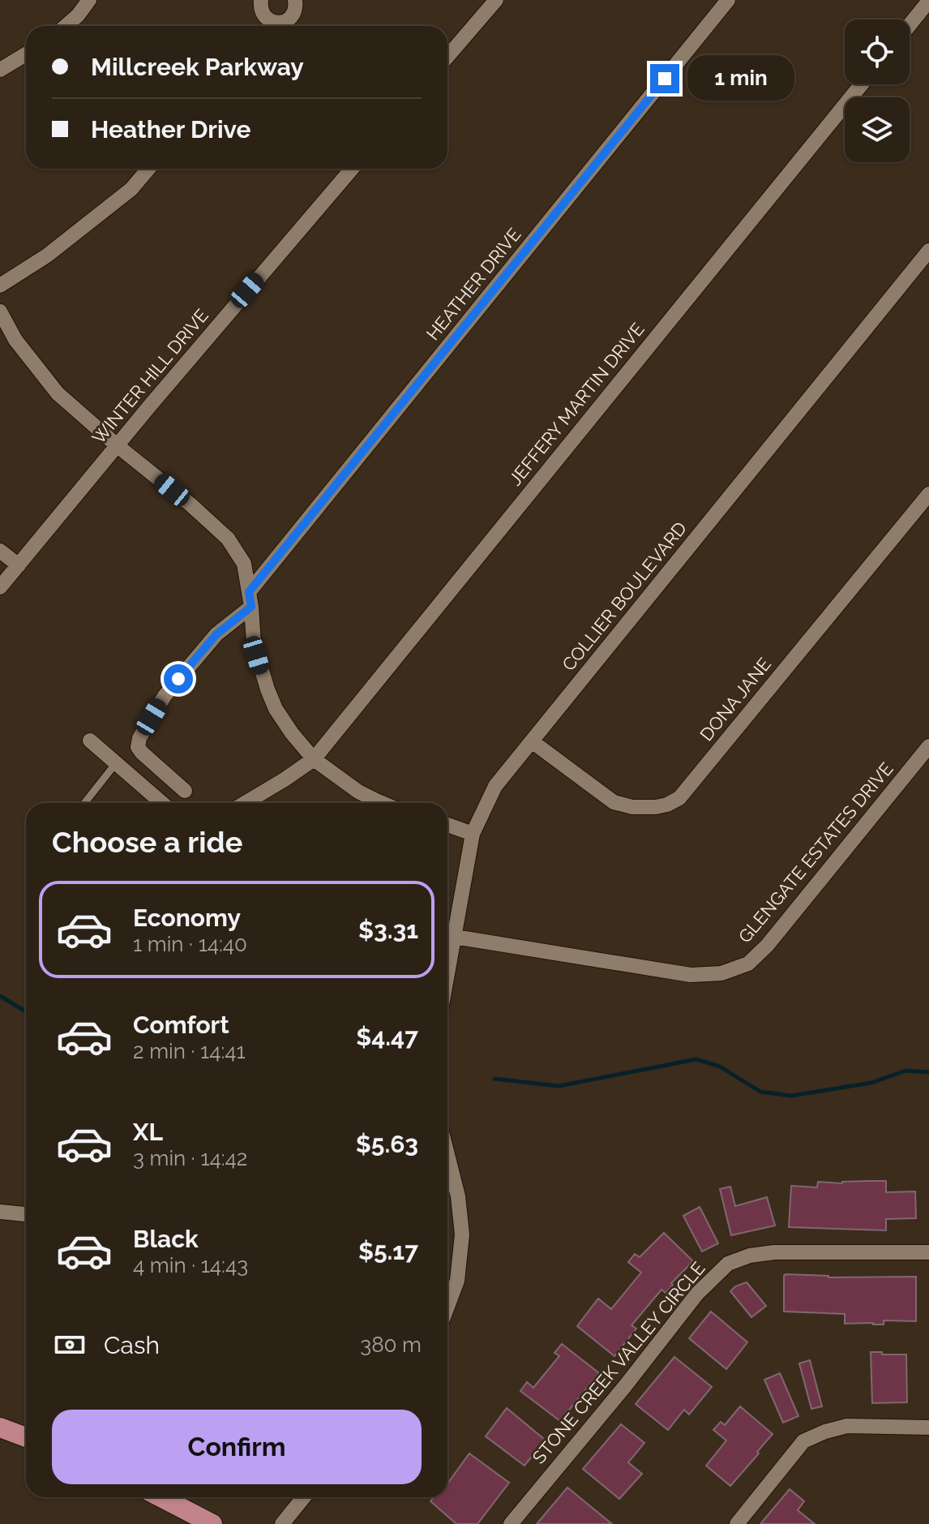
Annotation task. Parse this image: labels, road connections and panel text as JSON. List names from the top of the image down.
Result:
{
  "streets": {
    "street": [
      "HEATHER DRIVE",
      "WINTER HILL DRIVE",
      "JEFFERY MARTIN DRIVE",
      "COLLIER BOULEVARD",
      "DONA JANE",
      "GLENGATE ESTATES DRIVE",
      "STONE CREEK VALLEY CIRCLE"
    ]
  },
  "crossings": [
    ["COLLIER BOULEVARD", "DONA JANE"],
    ["COLLIER BOULEVARD", "GLENGATE ESTATES DRIVE"]
  ],
  "page": {
    "banner": ["Millcreek Parkway", "Heather Drive"],
    "bubble": "1 min",
    "heading": "Choose a ride",
    "list": [
      {
        "name": "Economy",
        "note": "1 min · 14:40",
        "value": "$3.31"
      },
      {
        "name": "Comfort",
        "note": "2 min · 14:41",
        "value": "$4.47"
      },
      {
        "name": "XL",
        "note": "3 min · 14:42",
        "value": "$5.63"
      },
      {
        "name": "Black",
        "note": "4 min · 14:43",
        "value": "$5.17"
      }
    ],
    "pay": ["Cash", "380 m"],
    "buttons": "Confirm"
  }
}
